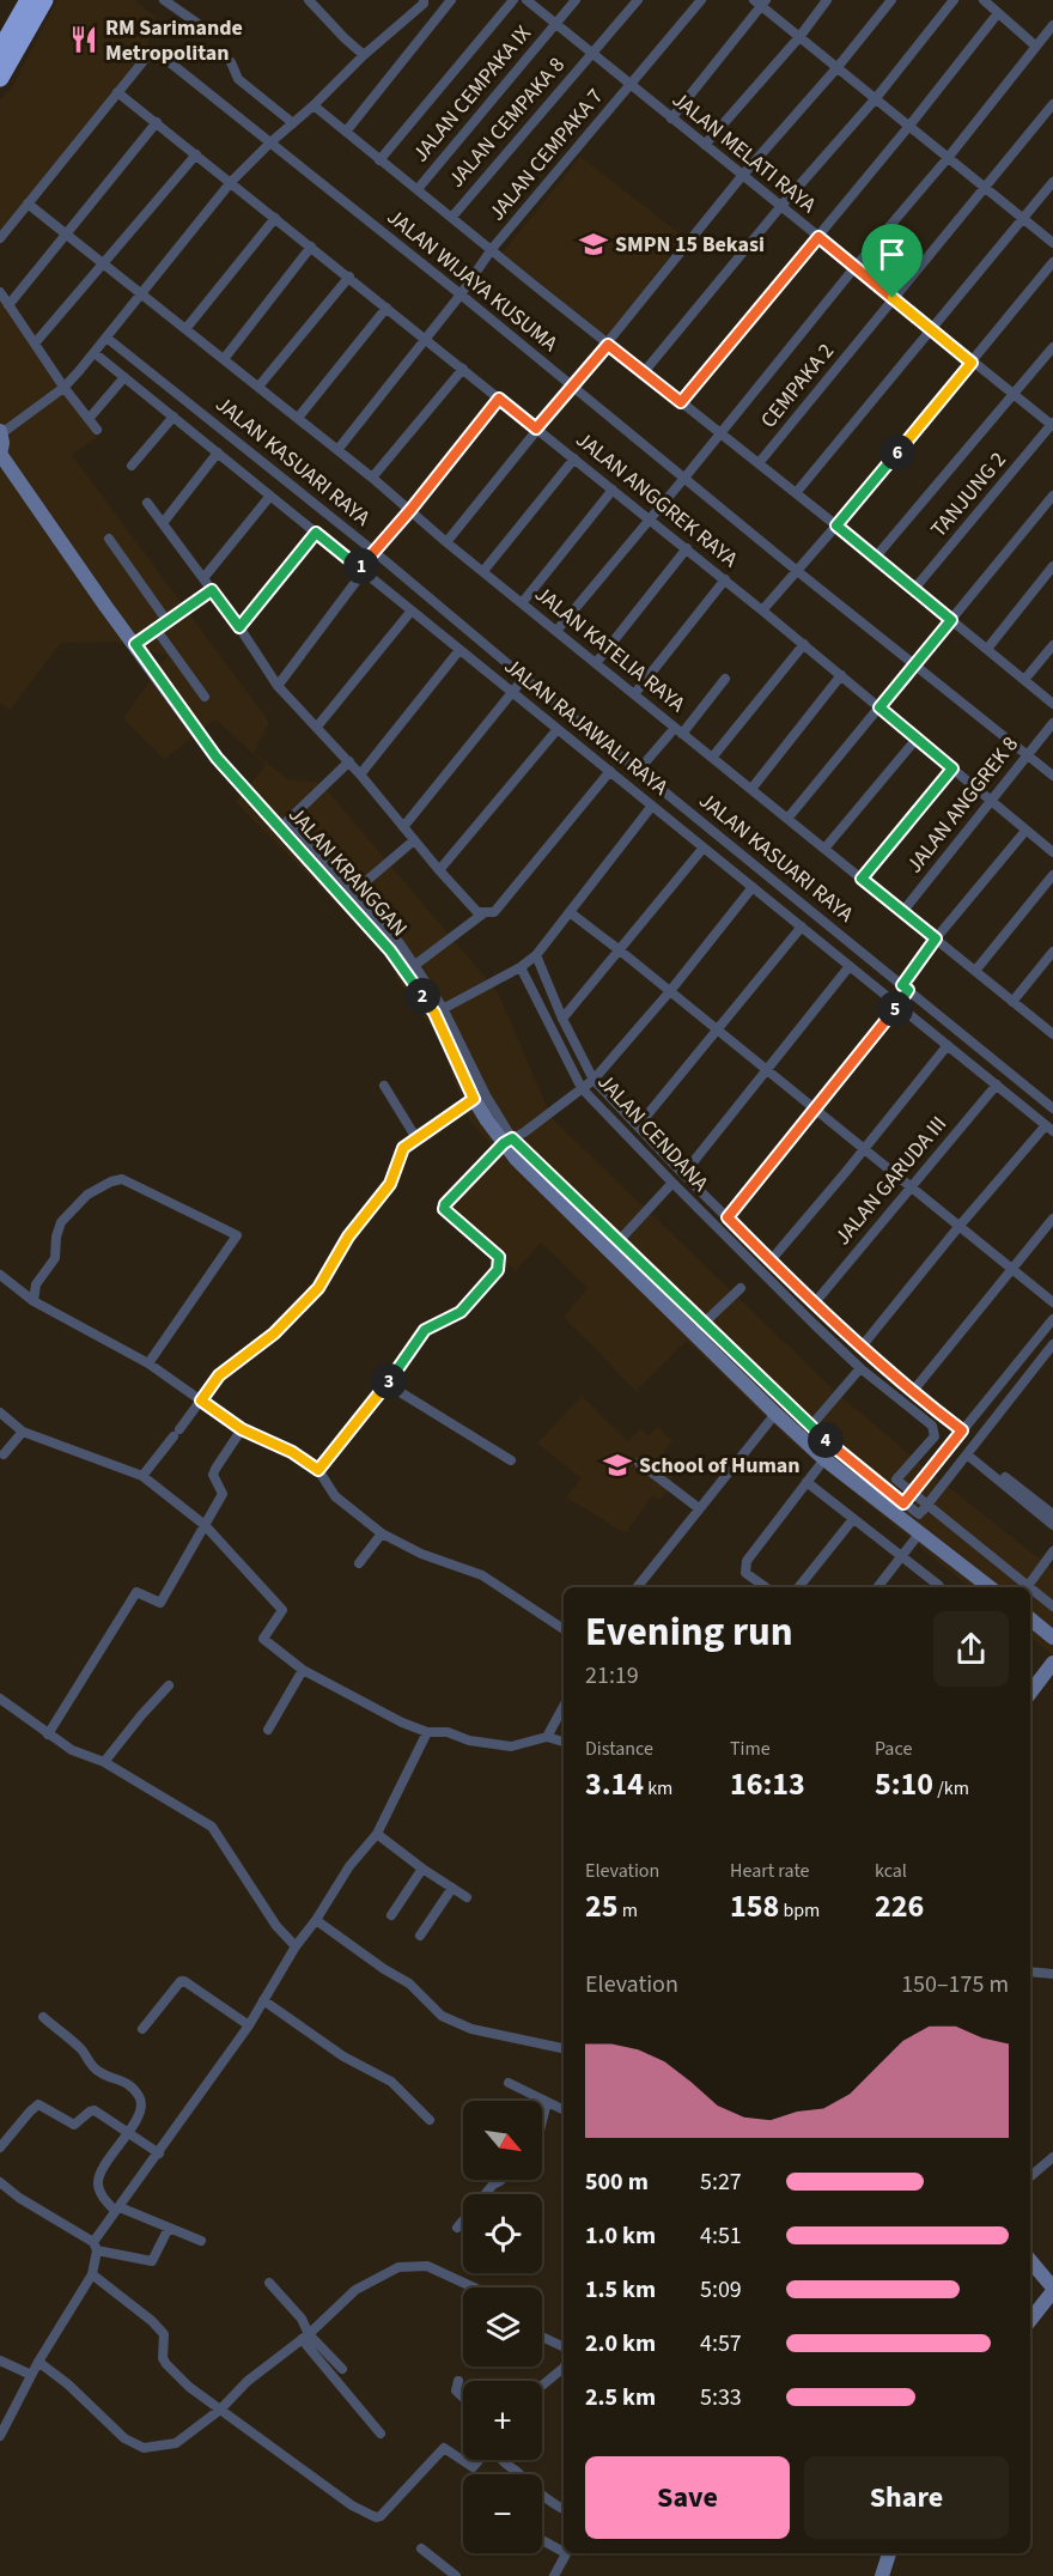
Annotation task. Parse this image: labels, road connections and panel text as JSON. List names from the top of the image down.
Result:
{
  "streets": {
    "main road": ["JALAN KRANGGAN"],
    "street": [
      "JALAN CEMPAKA IX",
      "JALAN CEMPAKA 8",
      "JALAN MELATI RAYA",
      "JALAN CEMPAKA 7",
      "JALAN WIJAYA KUSUMA",
      "CEMPAKA 2",
      "JALAN KASUARI RAYA",
      "TANJUNG 2",
      "JALAN ANGGREK RAYA",
      "JALAN KATELIA RAYA",
      "JALAN RAJAWALI RAYA",
      "JALAN ANGGREK 8",
      "JALAN CENDANA",
      "JALAN GARUDA III"
    ]
  },
  "crossings": [
    ["JALAN CEMPAKA IX", "JALAN MELATI RAYA"],
    ["JALAN CEMPAKA 8", "JALAN MELATI RAYA"],
    ["JALAN MELATI RAYA", "JALAN CEMPAKA 7"],
    ["JALAN MELATI RAYA", "CEMPAKA 2"],
    ["JALAN MELATI RAYA", "TANJUNG 2"],
    ["JALAN CEMPAKA 7", "JALAN WIJAYA KUSUMA"],
    ["JALAN CEMPAKA 7", "JALAN ANGGREK RAYA"],
    ["JALAN CEMPAKA 7", "JALAN KATELIA RAYA"],
    ["JALAN WIJAYA KUSUMA", "JALAN ANGGREK RAYA"],
    ["JALAN WIJAYA KUSUMA", "JALAN KATELIA RAYA"],
    ["JALAN WIJAYA KUSUMA", "JALAN ANGGREK 8"],
    ["JALAN ANGGREK RAYA", "JALAN ANGGREK 8"],
    ["JALAN KATELIA RAYA", "JALAN ANGGREK 8"],
    ["JALAN RAJAWALI RAYA", "JALAN GARUDA III"]
  ],
  "places": {
    "restaurant": ["RM Sarimande Metropolitan"],
    "school or university": ["SMPN 15 Bekasi", "School of Human"]
  },
  "north": "bottom right",
  "page": {
    "pins": [
      "6",
      "1",
      "2",
      "5",
      "3",
      "4"
    ],
    "heading": ["Evening run", "21:19"],
    "stats": [
      ["Distance", "3.14 km"],
      ["Time", "16:13"],
      ["Pace", "5:10 /km"],
      ["Elevation", "25 m"],
      ["Heart rate", "158 bpm"],
      ["kcal", "226"]
    ],
    "chart": ["Elevation", "150–175 m"],
    "map_buttons": ["+", "−"],
    "list": [
      {
        "name": "500 m",
        "note": "5:27"
      },
      {
        "name": "1.0 km",
        "note": "4:51"
      },
      {
        "name": "1.5 km",
        "note": "5:09"
      },
      {
        "name": "2.0 km",
        "note": "4:57"
      },
      {
        "name": "2.5 km",
        "note": "5:33"
      }
    ],
    "buttons": ["Save", "Share"]
  }
}
